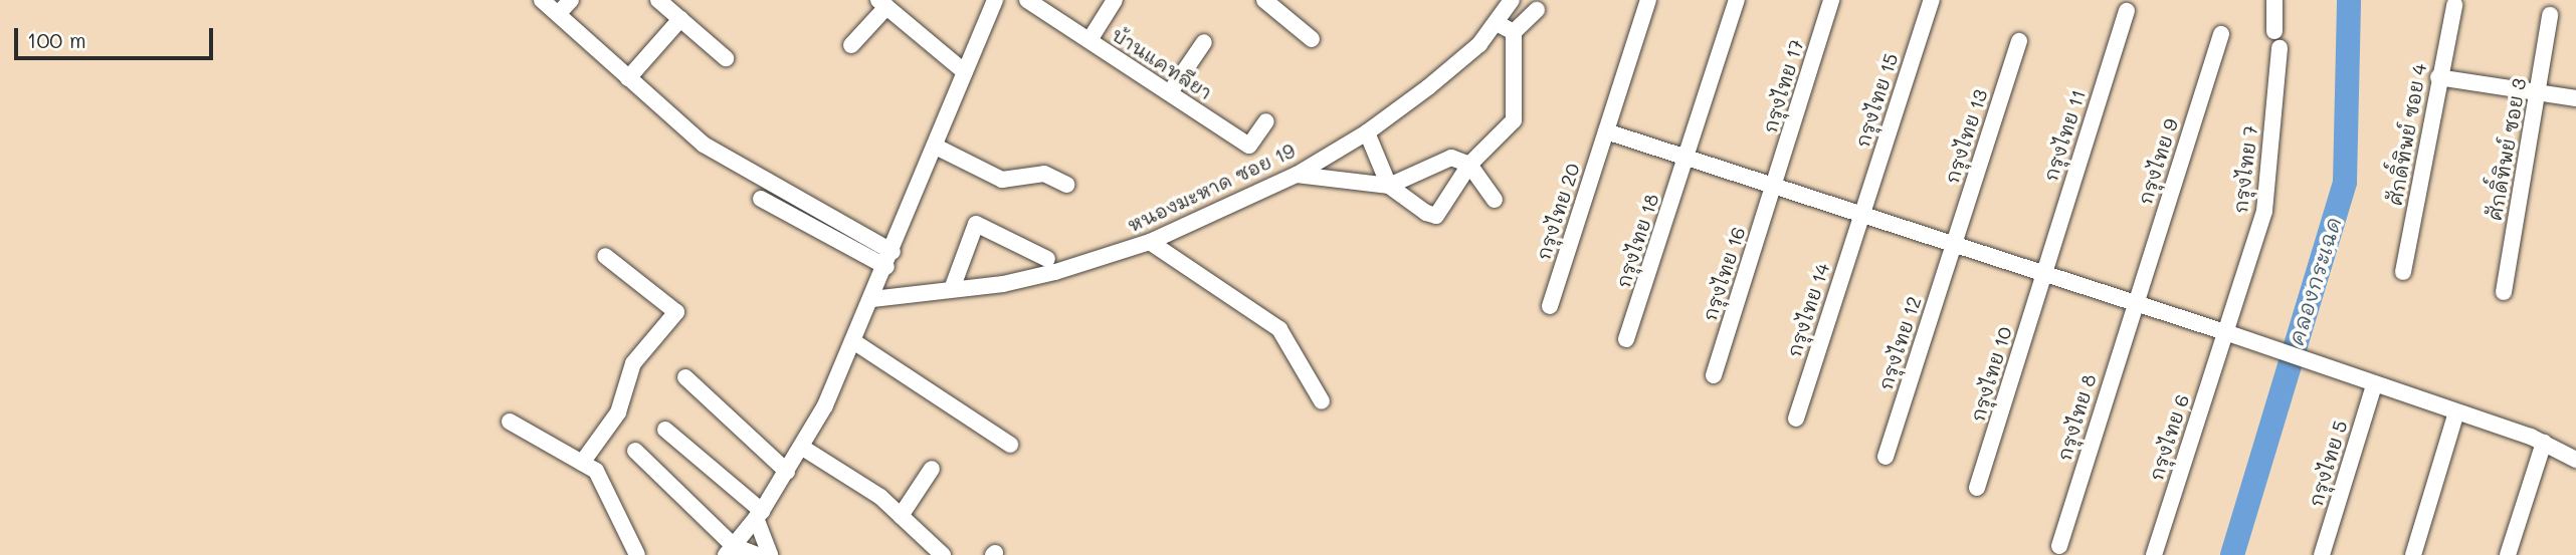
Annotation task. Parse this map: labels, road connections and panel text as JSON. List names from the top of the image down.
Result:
{
  "streets": {
    "street": [
      "บ้านแคทลียา",
      "กรุงไทย 17",
      "กรุงไทย 15",
      "ศักดิ์ทิพย์ ซอย 4",
      "กรุงไทย 11",
      "กรุงไทย 13",
      "ศักดิ์ทิพย์ ซอย 3",
      "กรุงไทย 9",
      "กรุงไทย 7",
      "หนองมะหาด ซอย 19",
      "กรุงไทย 20",
      "กรุงไทย 18",
      "กรุงไทย 16",
      "กรุงไทย 14",
      "กรุงไทย 12",
      "กรุงไทย 10",
      "กรุงไทย 8",
      "กรุงไทย 6",
      "กรุงไทย 5"
    ]
  },
  "crossings": [
    ["กรุงไทย 17", "กรุงไทย 16"],
    ["กรุงไทย 15", "กรุงไทย 14"],
    ["กรุงไทย 11", "กรุงไทย 10"],
    ["กรุงไทย 13", "กรุงไทย 12"],
    ["กรุงไทย 9", "กรุงไทย 8"],
    ["กรุงไทย 7", "กรุงไทย 6"]
  ],
  "water": ["คลองกระเฉด"],
  "scale_bar": "100 m"
}
